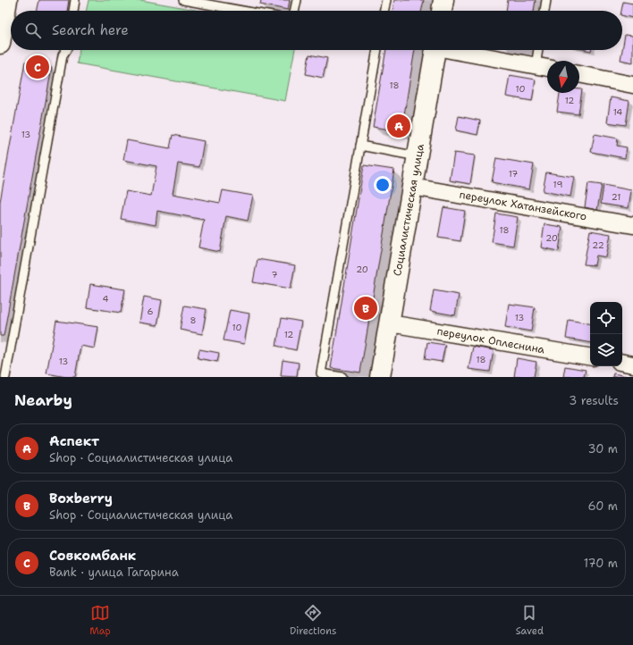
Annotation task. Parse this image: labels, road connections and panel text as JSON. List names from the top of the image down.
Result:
{
  "streets": {
    "main road": ["Социалистическая улица"],
    "street": ["переулок Хатанзейского", "переулок Оплеснина"]
  },
  "crossings": [
    ["переулок Хатанзейского", "Социалистическая улица"],
    ["Социалистическая улица", "переулок Оплеснина"]
  ],
  "house_numbers": [
    "18",
    "10",
    "12",
    "14",
    "13",
    "17",
    "19",
    "21",
    "18",
    "20",
    "22",
    "20",
    "7",
    "4",
    "6",
    "13",
    "8",
    "10",
    "12",
    "18",
    "13"
  ],
  "north": "bottom",
  "page": {
    "search": "Search here",
    "pins": ["C", "A", "B"],
    "heading": ["Nearby", "3 results"],
    "list": [
      {
        "mark": "A",
        "name": "Аспект",
        "note": "Shop · Социалистическая улица",
        "value": "30 m"
      },
      {
        "mark": "B",
        "name": "Boxberry",
        "note": "Shop · Социалистическая улица",
        "value": "60 m"
      },
      {
        "mark": "C",
        "name": "Совкомбанк",
        "note": "Bank · улица Гагарина",
        "value": "170 m"
      }
    ],
    "nav": ["Map", "Directions", "Saved"]
  }
}
